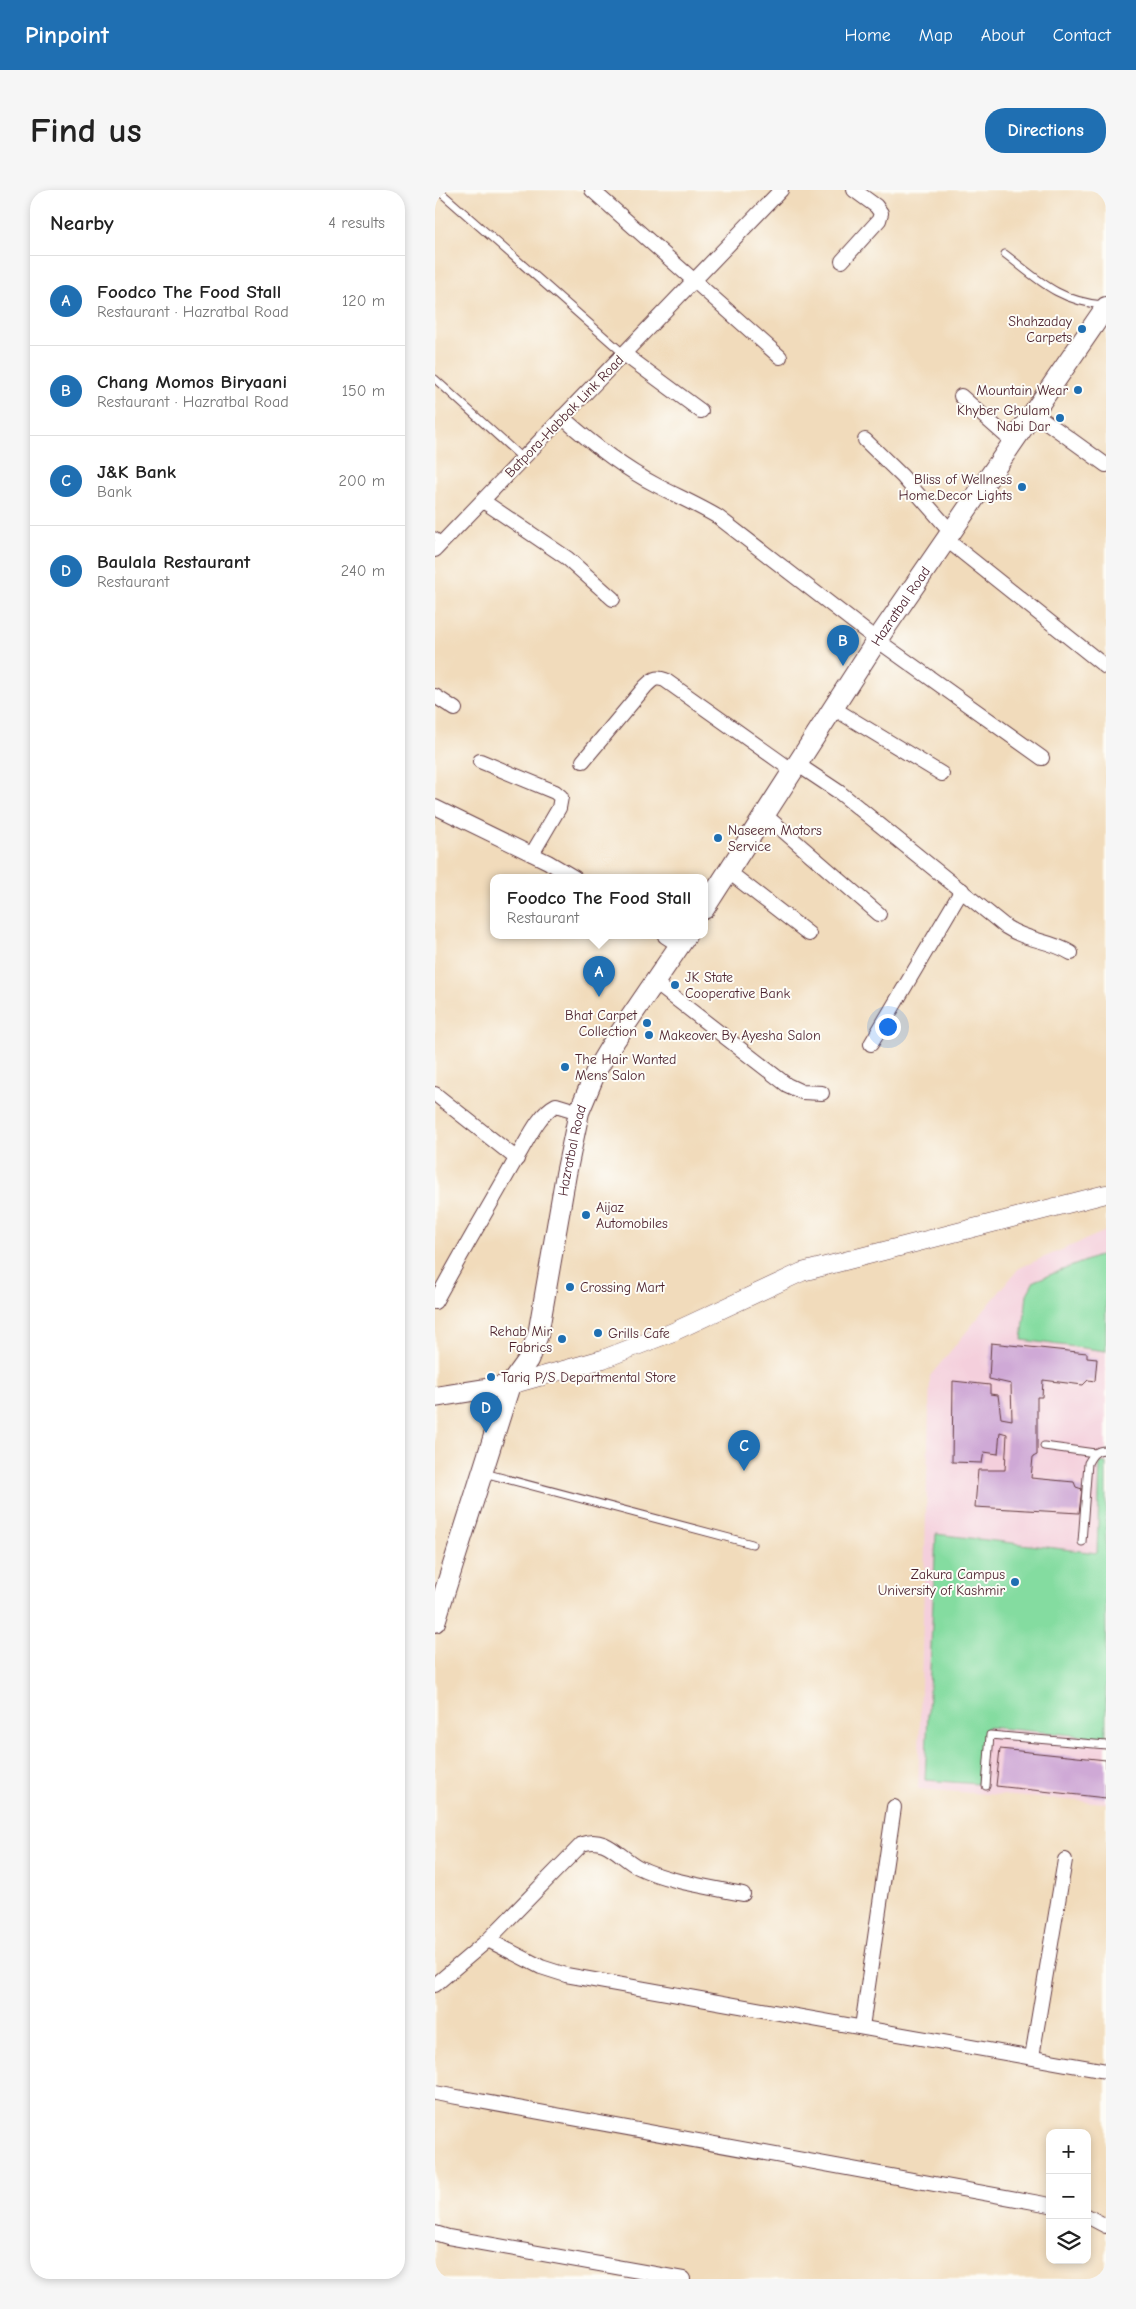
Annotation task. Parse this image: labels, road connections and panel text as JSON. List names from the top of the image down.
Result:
{
  "streets": {
    "main road": ["Hazratbal Road"],
    "street": ["Batpora-Habbak Link Road"]
  },
  "places": [
    "Shahzaday Carpets",
    "Mountain Wear",
    "Khyber Ghulam Nabi Dar",
    "Bliss of Wellness Home.Decor Lights",
    "Naseem Motors Service",
    "JK State Cooperative Bank",
    "Bhat Carpet Collection",
    "Makeover By Ayesha Salon",
    "The Hair Wanted Mens Salon",
    "Aijaz Automobiles",
    "Crossing Mart",
    "Grills Cafe",
    "Rehab Mir Fabrics",
    "Tariq P/S Departmental Store",
    "Zakura Campus University of Kashmir"
  ],
  "page": {
    "header": "Pinpoint",
    "nav": [
      "Home",
      "Map",
      "About",
      "Contact"
    ],
    "buttons": "Directions",
    "title": "Find us",
    "heading": ["Nearby", "4 results"],
    "list": [
      {
        "mark": "A",
        "name": "Foodco The Food Stall",
        "note": "Restaurant · Hazratbal Road",
        "value": "120 m"
      },
      {
        "mark": "B",
        "name": "Chang Momos Biryaani",
        "note": "Restaurant · Hazratbal Road",
        "value": "150 m"
      },
      {
        "mark": "C",
        "name": "J&K Bank",
        "note": "Bank",
        "value": "200 m"
      },
      {
        "mark": "D",
        "name": "Baulala Restaurant",
        "note": "Restaurant",
        "value": "240 m"
      }
    ],
    "pins": [
      "B",
      "A",
      "D",
      "C"
    ],
    "popup": ["Foodco The Food Stall", "Restaurant"],
    "map_buttons": ["+", "−"]
  }
}
